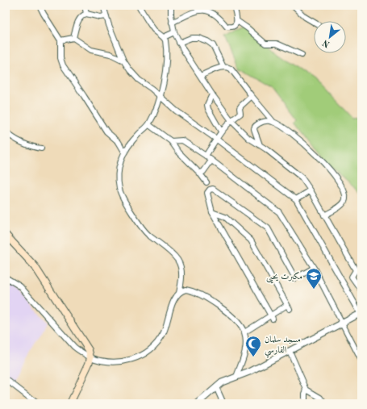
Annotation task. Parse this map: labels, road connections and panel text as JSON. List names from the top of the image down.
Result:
{
  "places": {
    "school or university": ["مكبرت يحيى"],
    "mosque": ["مسجد سلمان الفارسي"]
  },
  "north": "bottom left"
}
